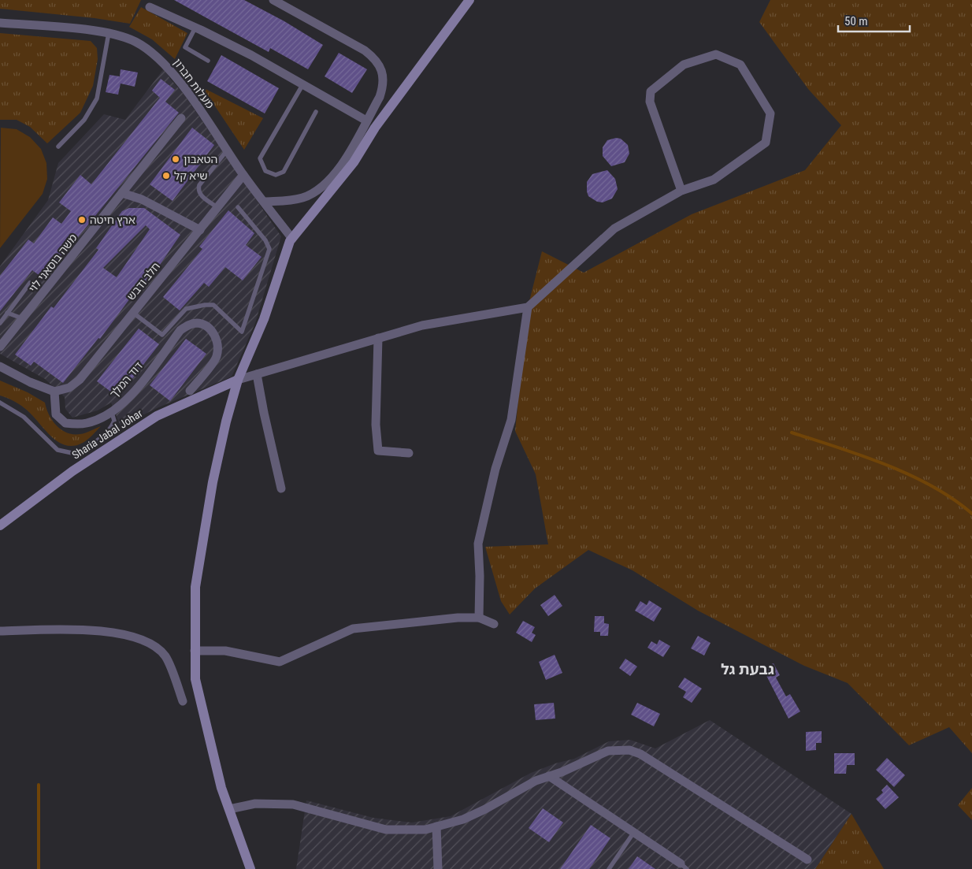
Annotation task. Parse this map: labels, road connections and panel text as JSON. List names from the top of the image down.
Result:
{
  "streets": {
    "street": [
      "מעלות חברון",
      "משה בוסאני לוי",
      "חלב ודבש",
      "דוד המלך",
      "Sharia Jabal Johar"
    ]
  },
  "crossings": [
    ["מעלות חברון", "חלב ודבש"],
    ["חלב ודבש", "דוד המלך"]
  ],
  "districts": ["גבעת גל"],
  "places": ["הטאבון", "שיא קל", "ארץ חיטה"],
  "scale_bar": "50 m"
}
